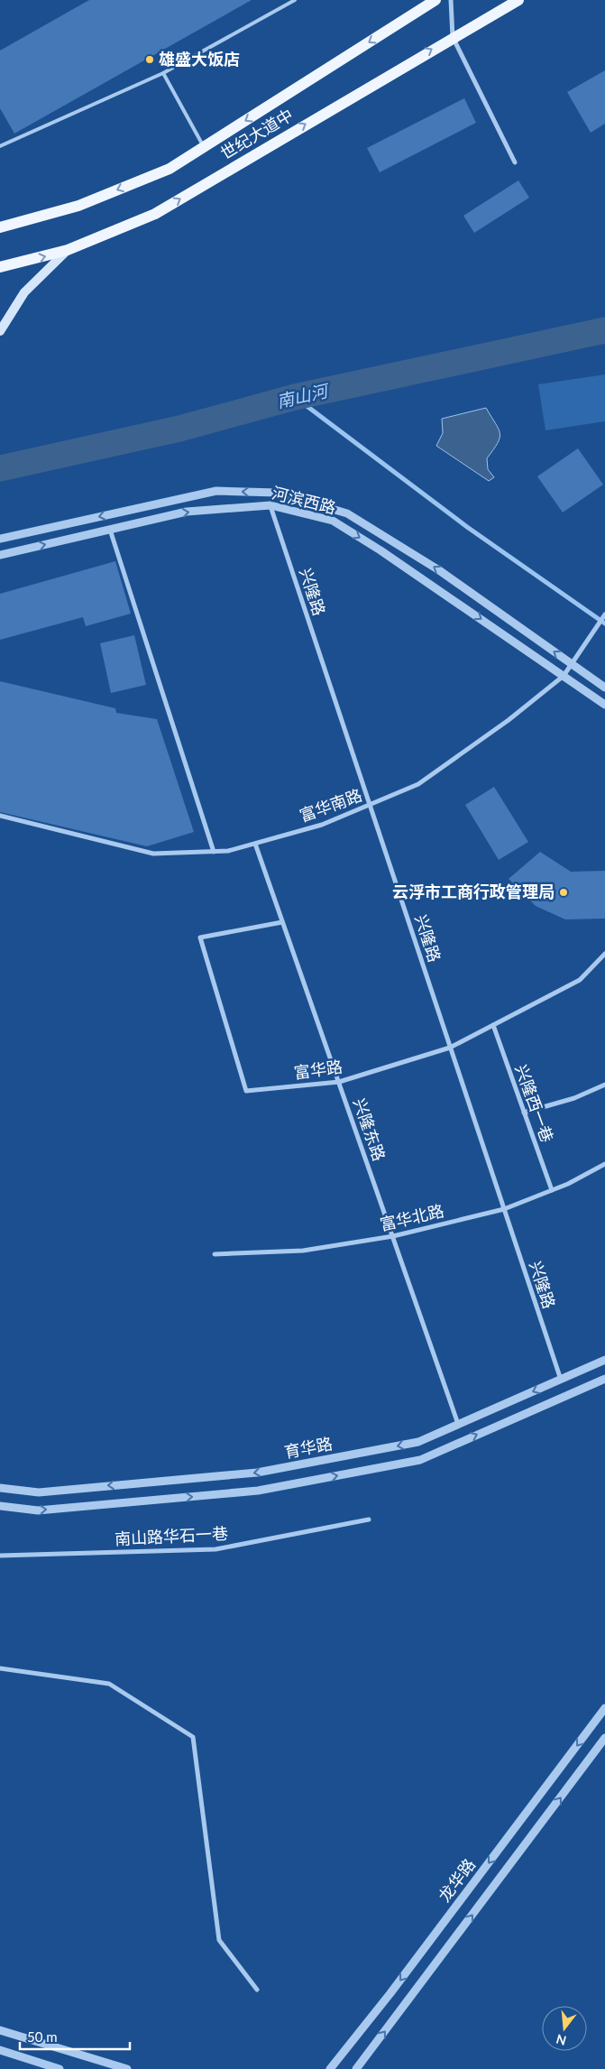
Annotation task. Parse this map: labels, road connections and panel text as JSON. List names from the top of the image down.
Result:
{
  "streets": {
    "main road": ["世纪大道中"],
    "street": [
      "河滨西路",
      "兴隆路",
      "富华南路",
      "富华路",
      "兴隆西一巷",
      "兴隆东路",
      "富华北路",
      "育华路",
      "南山路华石一巷",
      "龙华路"
    ]
  },
  "crossings": [
    ["河滨西路", "兴隆路"],
    ["河滨西路", "富华南路"],
    ["兴隆路", "富华南路"],
    ["兴隆路", "富华路"],
    ["兴隆路", "富华北路"],
    ["兴隆路", "育华路"],
    ["富华南路", "兴隆东路"],
    ["富华路", "兴隆西一巷"],
    ["富华路", "兴隆东路"],
    ["兴隆西一巷", "富华北路"],
    ["兴隆东路", "富华北路"],
    ["兴隆东路", "育华路"]
  ],
  "water": ["南山河"],
  "places": ["雄盛大饭店", "云浮市工商行政管理局"],
  "scale_bar": "50 m",
  "north": "bottom"
}
